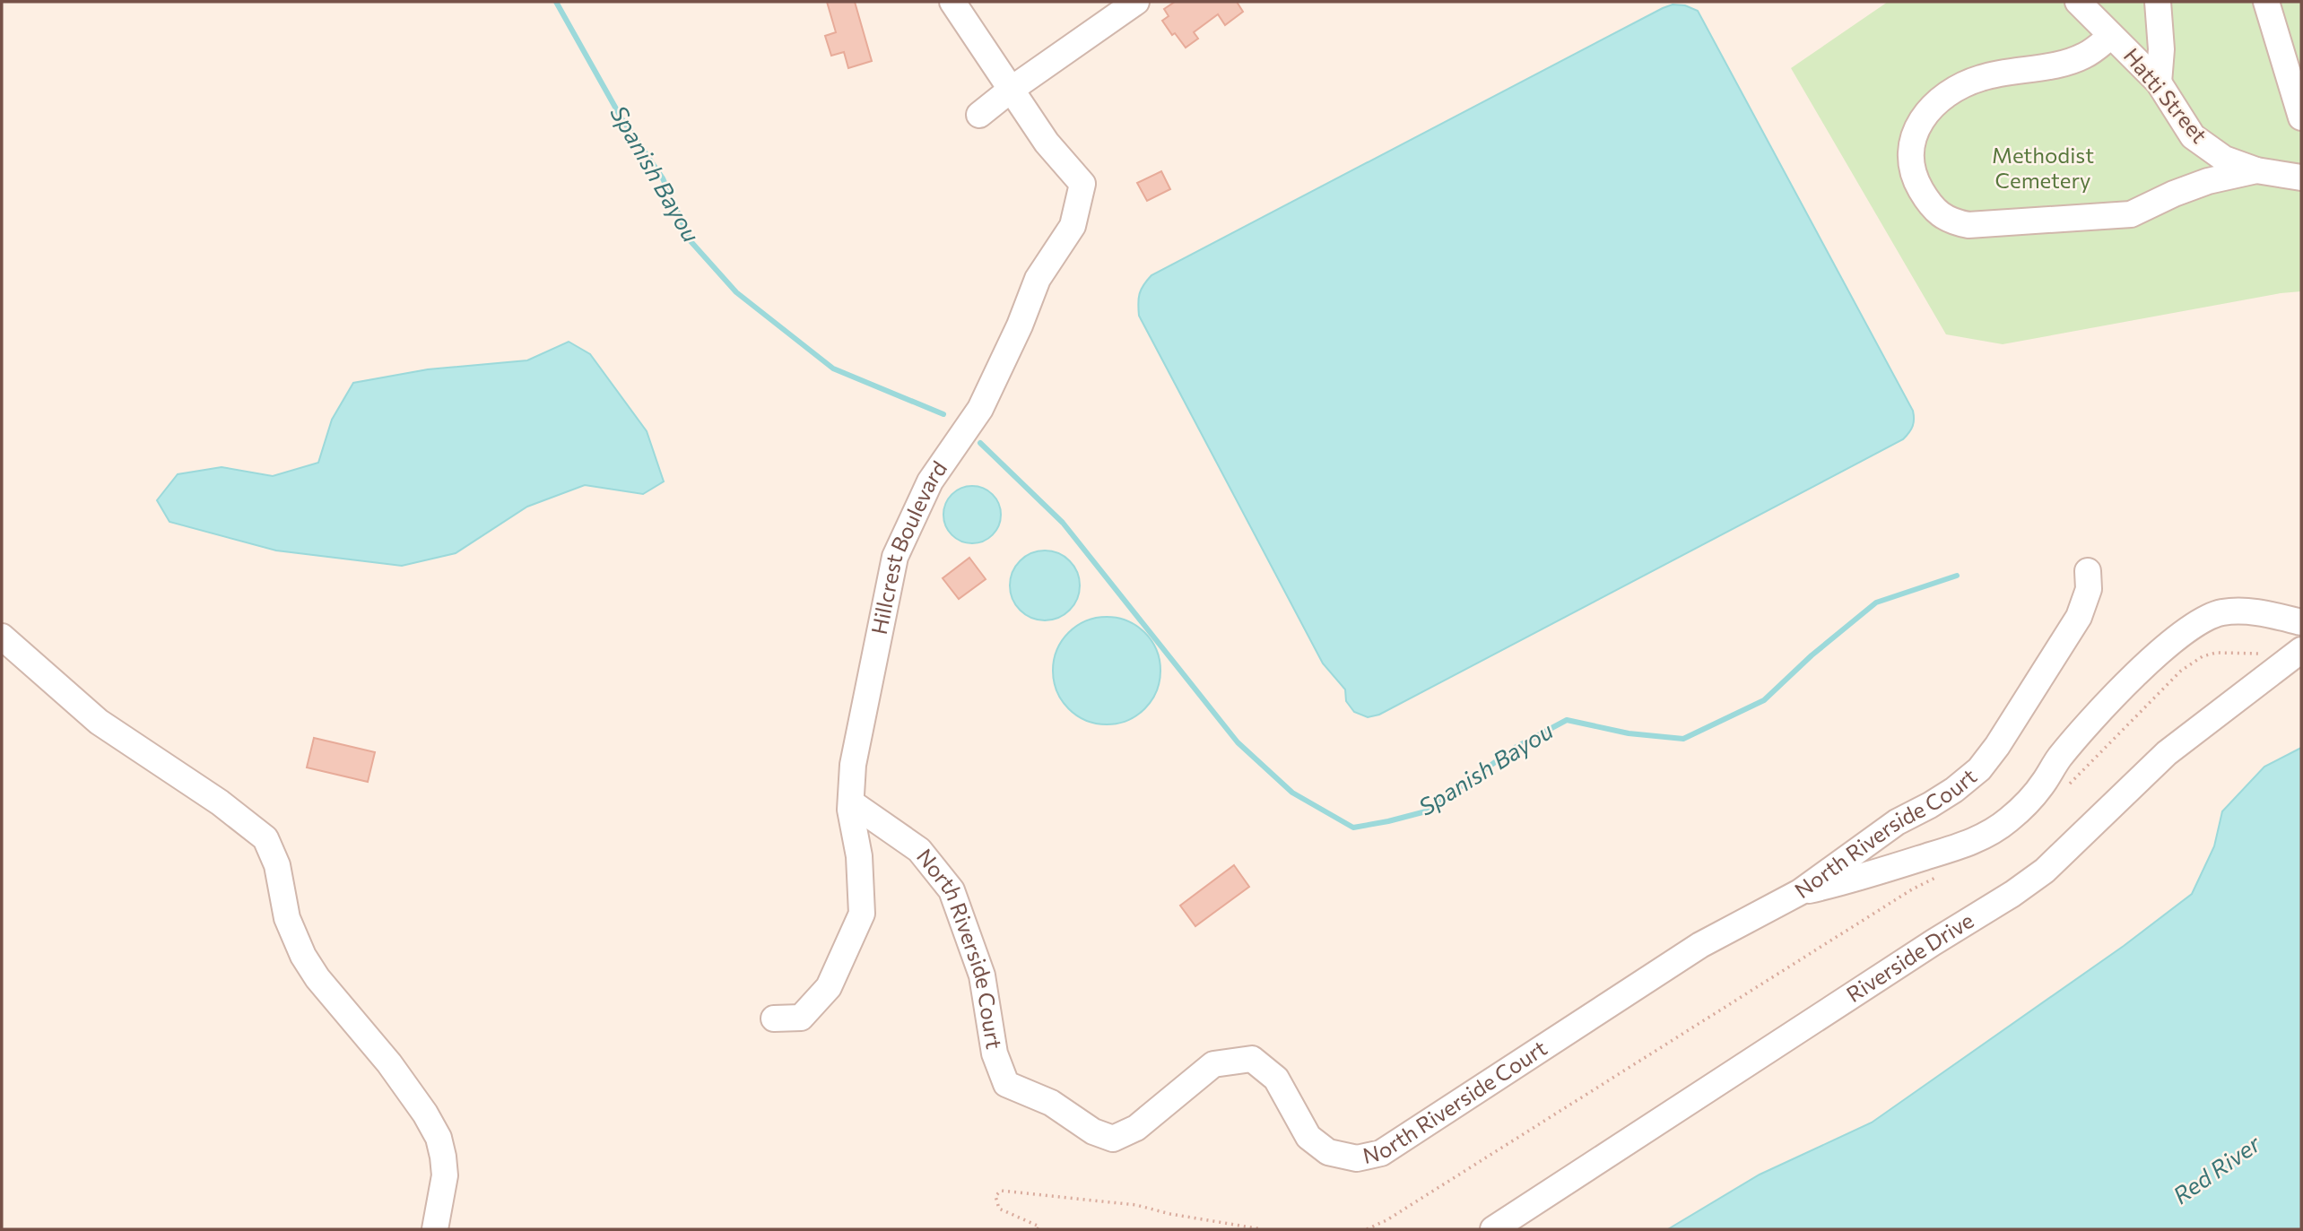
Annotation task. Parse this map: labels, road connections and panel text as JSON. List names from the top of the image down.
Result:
{
  "streets": {
    "street": [
      "Hatti Street",
      "Hillcrest Boulevard",
      "North Riverside Court",
      "Riverside Drive"
    ]
  },
  "crossings": [
    ["Hillcrest Boulevard", "North Riverside Court"]
  ],
  "water": ["Spanish Bayou", "Red River"],
  "parks": ["Methodist Cemetery"]
}
